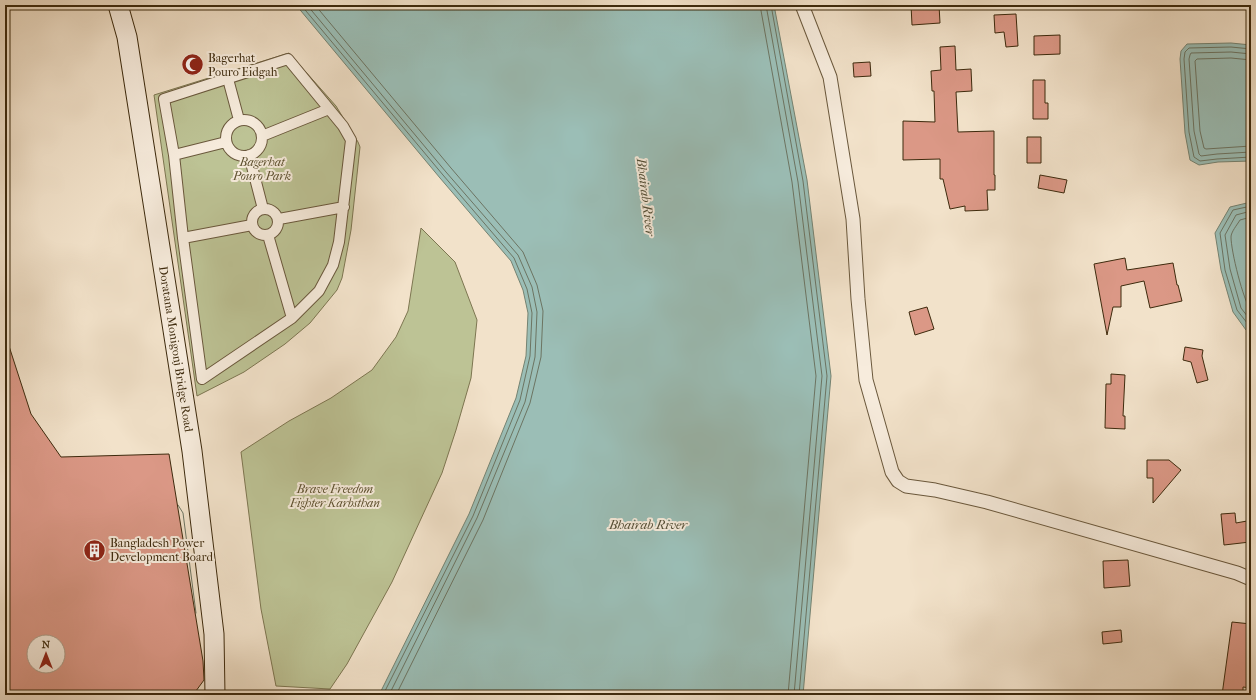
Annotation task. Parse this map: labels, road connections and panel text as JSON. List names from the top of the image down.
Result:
{
  "streets": {
    "main road": ["Doratana Monigonj Bridge Road"]
  },
  "water": ["Bhairab River"],
  "parks": ["Bagerhat Pouro Park", "Brave Freedom Fighter Karbsthan"],
  "places": {
    "mosque": ["Bagerhat Pouro Eidgah"],
    "building": ["Bangladesh Power Development Board"]
  },
  "north": "top"
}
